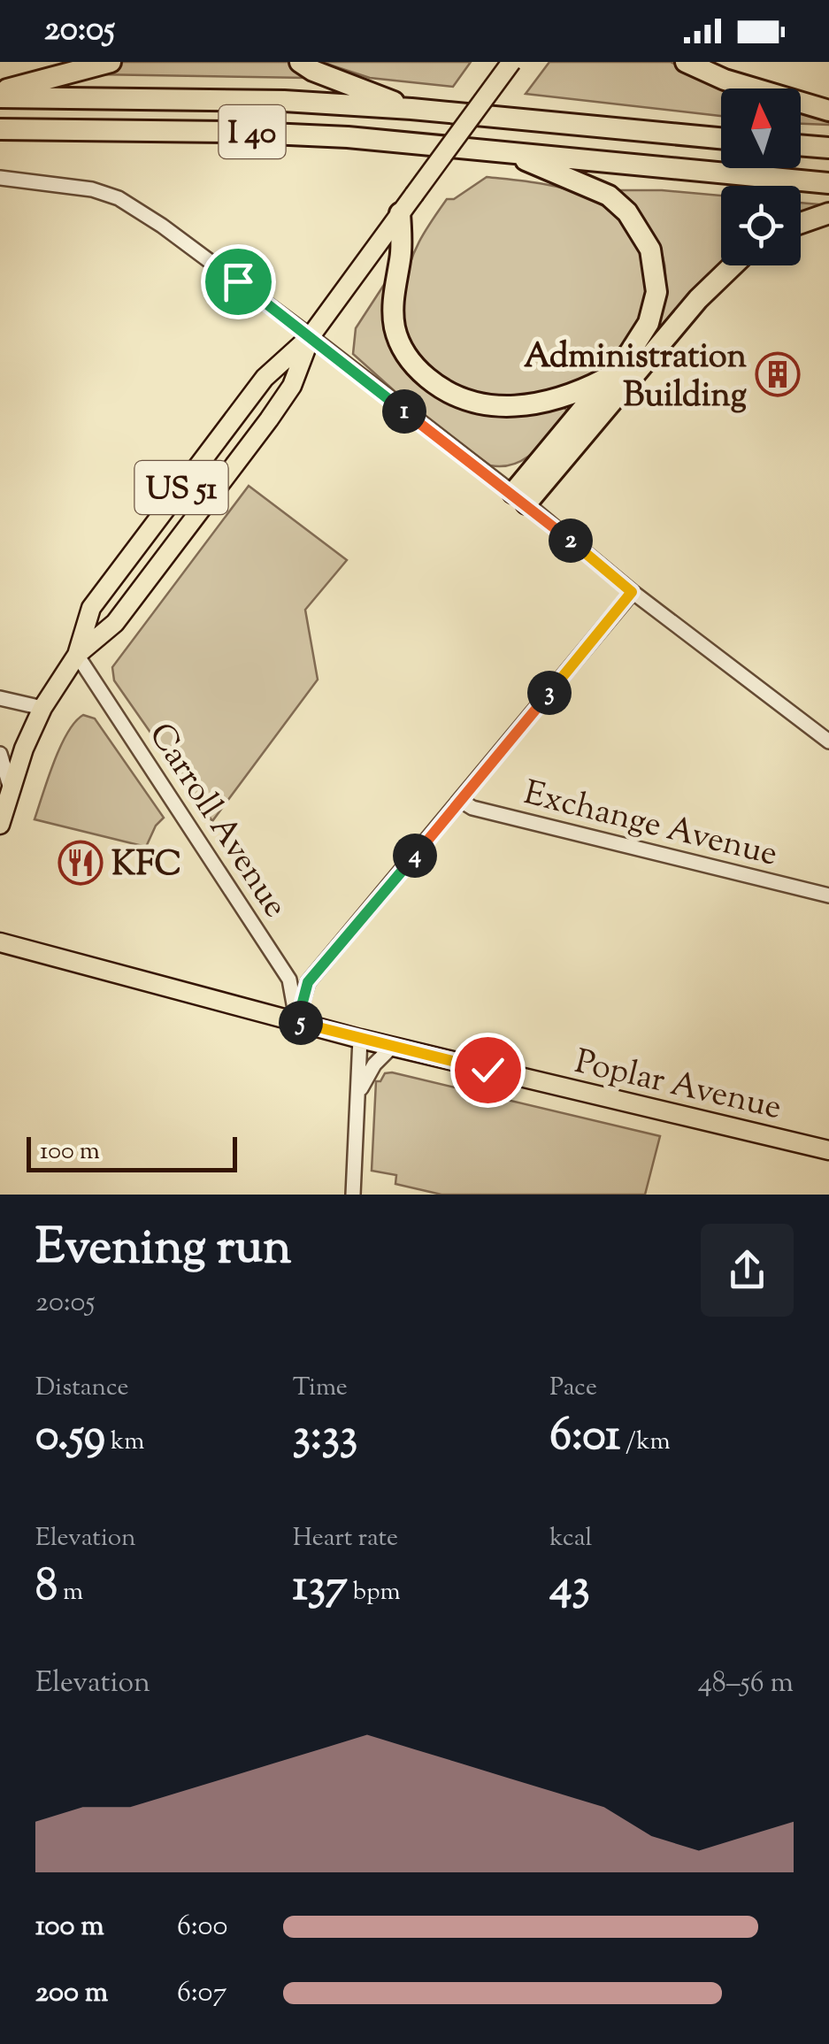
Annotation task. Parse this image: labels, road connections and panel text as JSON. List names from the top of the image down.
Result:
{
  "streets": {
    "highway": ["I 40"],
    "main road": ["US 51", "Poplar Avenue"],
    "street": ["Carroll Avenue", "Exchange Avenue"]
  },
  "crossings": [
    ["US 51", "Carroll Avenue"],
    ["Carroll Avenue", "Poplar Avenue"]
  ],
  "places": {
    "building": ["Administration Building"],
    "restaurant": ["KFC"]
  },
  "scale_bar": "100 m",
  "north": "top",
  "page": {
    "status": "20:05",
    "pins": [
      "1",
      "2",
      "3",
      "4",
      "5"
    ],
    "scale": "100 m",
    "heading": ["Evening run", "20:05"],
    "stats": [
      ["Distance", "0.59 km"],
      ["Time", "3:33"],
      ["Pace", "6:01 /km"],
      ["Elevation", "8 m"],
      ["Heart rate", "137 bpm"],
      ["kcal", "43"]
    ],
    "chart": ["Elevation", "48–56 m"],
    "list": [
      {
        "name": "100 m",
        "note": "6:00"
      },
      {
        "name": "200 m",
        "note": "6:07"
      }
    ]
  }
}
